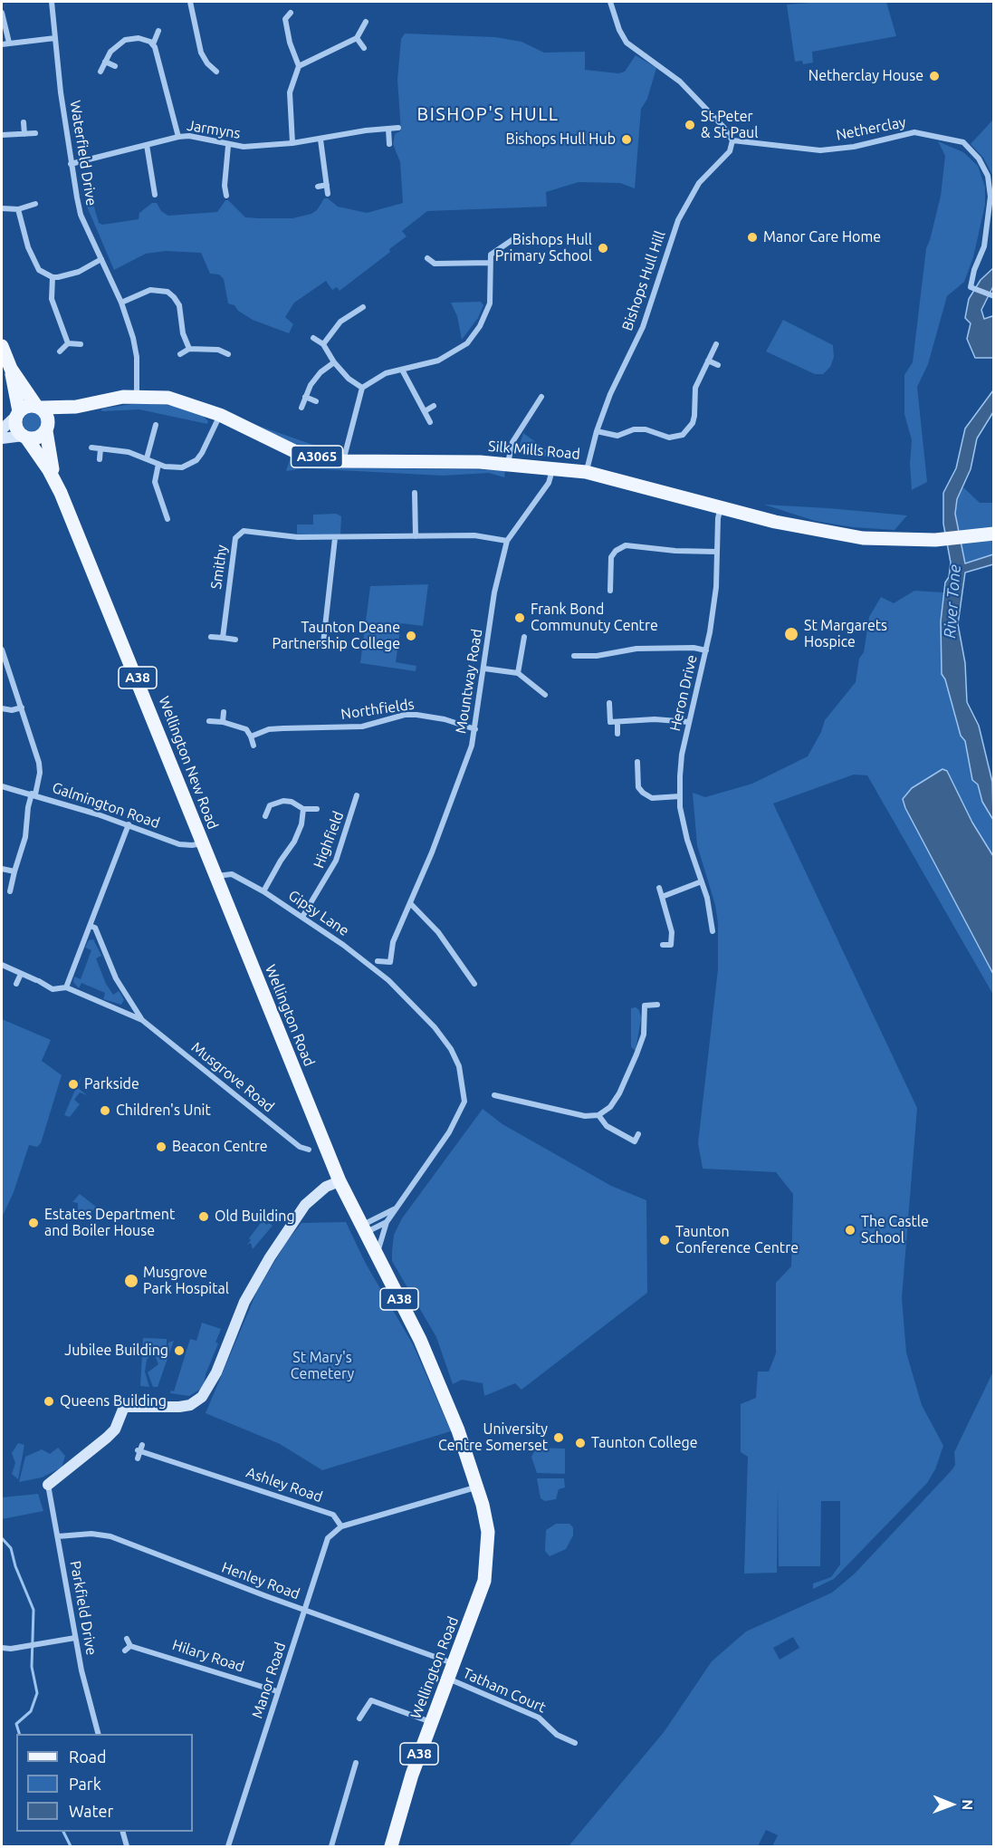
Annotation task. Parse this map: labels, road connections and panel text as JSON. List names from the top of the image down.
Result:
{
  "streets": {
    "main road": [
      "Silk Mills Road",
      "A3065",
      "A38",
      "Wellington New Road",
      "Wellington Road"
    ],
    "street": [
      "Netherclay",
      "Jarmyns",
      "Waterfield Drive",
      "Bishops Hull Hill",
      "Smithy",
      "Mountway Road",
      "Heron Drive",
      "Northfields",
      "Galmington Road",
      "Highfield",
      "Gipsy Lane",
      "Musgrove Road",
      "Ashley Road",
      "Henley Road",
      "Parkfield Drive",
      "Hilary Road",
      "Manor Road",
      "Tatham Court"
    ]
  },
  "crossings": [
    ["Netherclay", "Bishops Hull Hill"],
    ["Jarmyns", "Waterfield Drive"],
    ["Waterfield Drive", "Silk Mills Road"],
    ["Bishops Hull Hill", "Silk Mills Road"],
    ["Silk Mills Road", "A38"],
    ["Silk Mills Road", "Mountway Road"],
    ["Silk Mills Road", "Heron Drive"],
    ["Silk Mills Road", "Wellington New Road"],
    ["Smithy", "Mountway Road"],
    ["A38", "Wellington New Road"],
    ["A38", "Wellington Road"],
    ["Mountway Road", "Northfields"],
    ["Wellington New Road", "Galmington Road"],
    ["Wellington New Road", "Gipsy Lane"],
    ["Wellington New Road", "Wellington Road"],
    ["Highfield", "Gipsy Lane"],
    ["Gipsy Lane", "Wellington Road"],
    ["Wellington Road", "Henley Road"],
    ["Wellington Road", "Tatham Court"],
    ["Ashley Road", "Manor Road"],
    ["Henley Road", "Parkfield Drive"],
    ["Henley Road", "Manor Road"],
    ["Hilary Road", "Manor Road"]
  ],
  "districts": ["BISHOP'S HULL"],
  "water": ["River Tone"],
  "parks": ["St Mary's Cemetery"],
  "places": [
    "Netherclay House",
    "St Peter & St Paul",
    "Bishops Hull Hub",
    "Manor Care Home",
    "Bishops Hull Primary School",
    "Frank Bond Communuty Centre",
    "St Margarets Hospice",
    "Taunton Deane Partnership College",
    "Parkside",
    "Children's Unit",
    "Beacon Centre",
    "Old Building",
    "Estates Department and Boiler House",
    "The Castle School",
    "Taunton Conference Centre",
    "Musgrove Park Hospital",
    "Jubilee Building",
    "Queens Building",
    "University Centre Somerset",
    "Taunton College"
  ],
  "legend": ["Road", "Park", "Water"],
  "north": "right"
}
